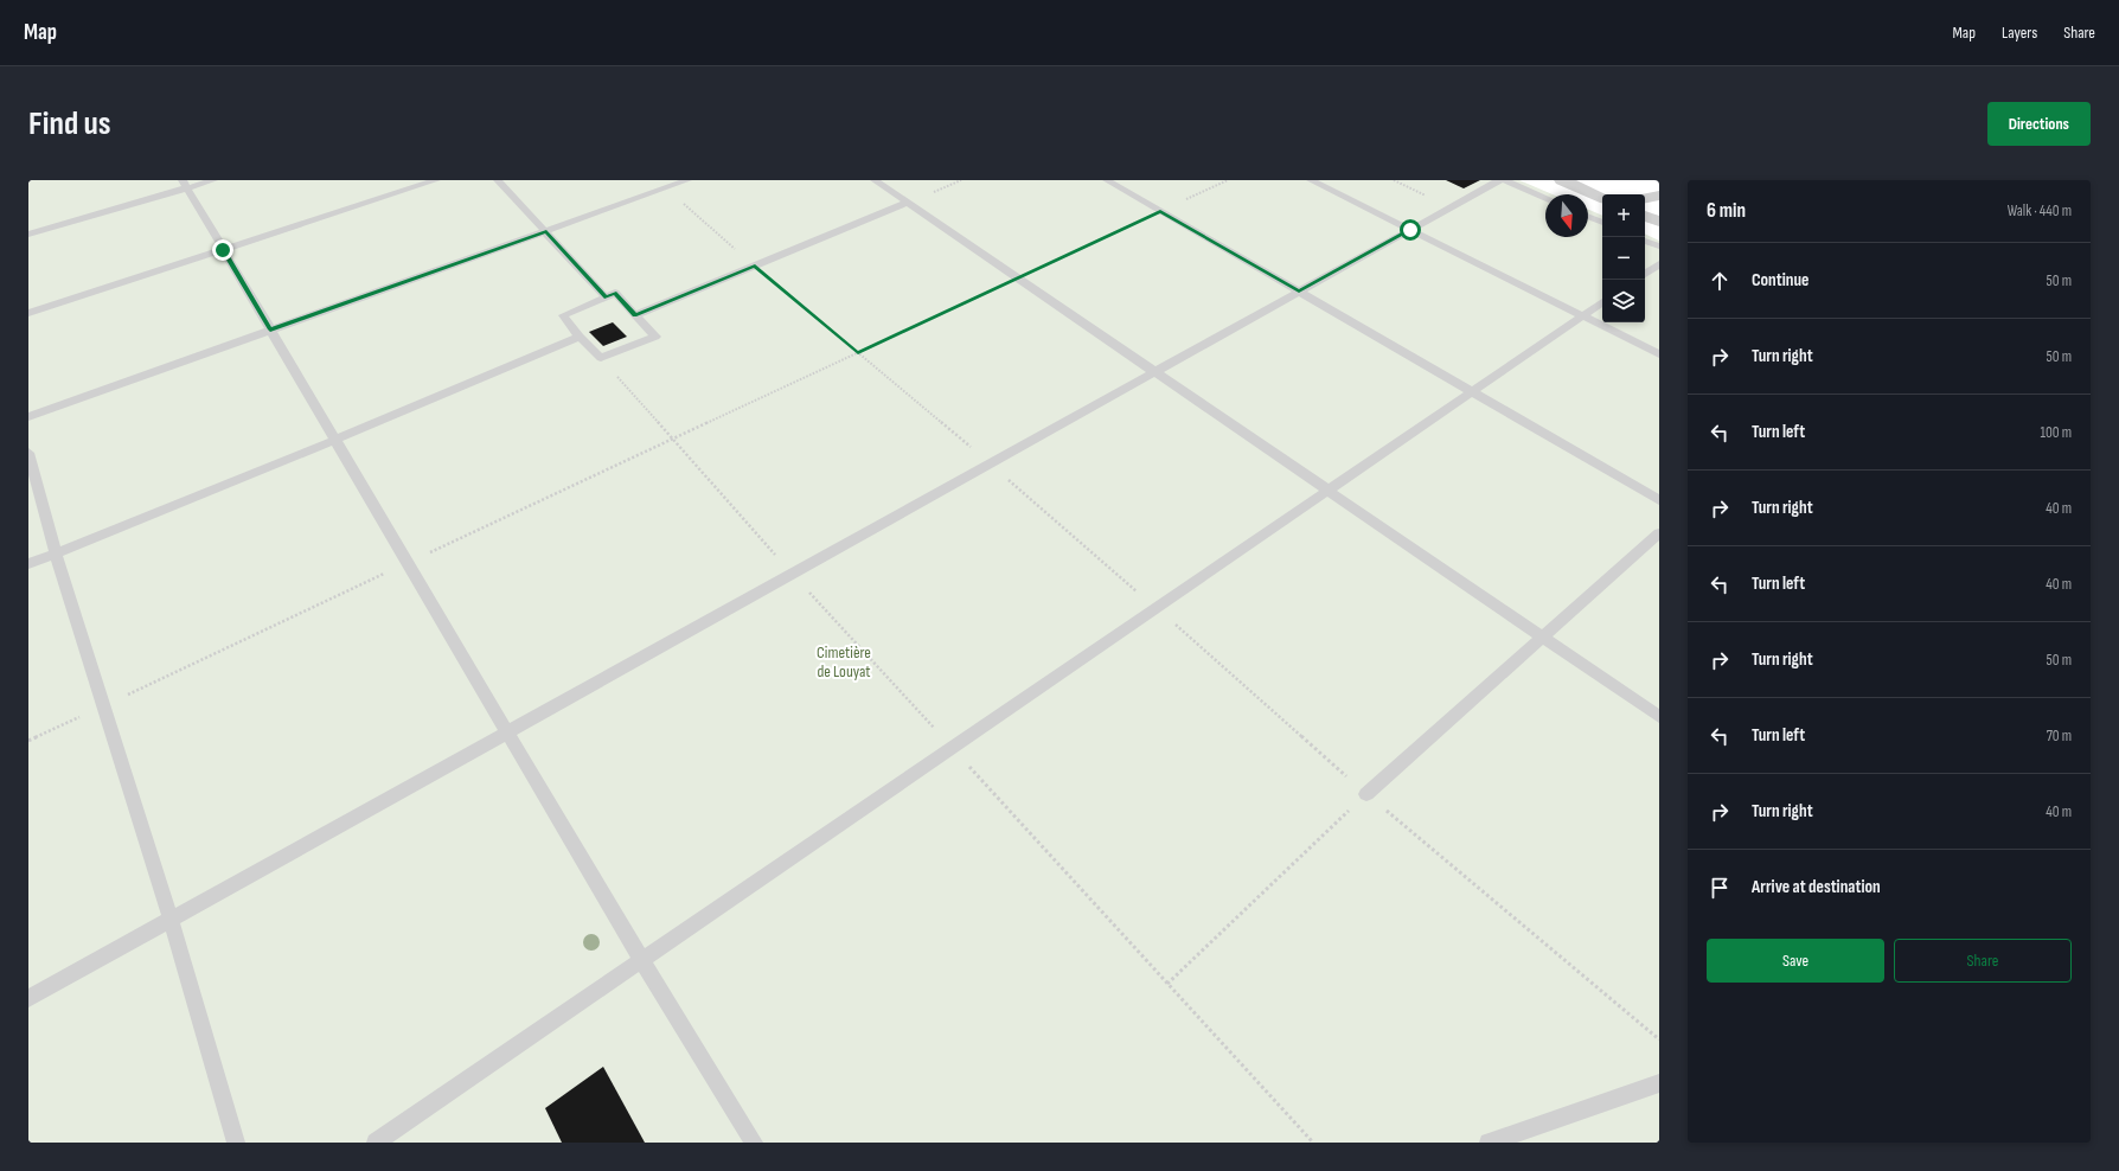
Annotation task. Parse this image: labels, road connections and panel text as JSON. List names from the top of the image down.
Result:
{
  "parks": ["Cimetière de Louyat"],
  "north": "bottom",
  "page": {
    "header": "Map",
    "nav": ["Map", "Layers", "Share"],
    "buttons": [
      "Directions",
      ["Save", "Share"]
    ],
    "title": "Find us",
    "heading": ["6 min", "Walk · 440 m"],
    "map_buttons": ["+", "−"],
    "list": [
      ["Continue", "50 m"],
      ["Turn right", "50 m"],
      ["Turn left", "100 m"],
      ["Turn right", "40 m"],
      ["Turn left", "40 m"],
      ["Turn right", "50 m"],
      ["Turn left", "70 m"],
      ["Turn right", "40 m"],
      "Arrive at destination"
    ]
  }
}
